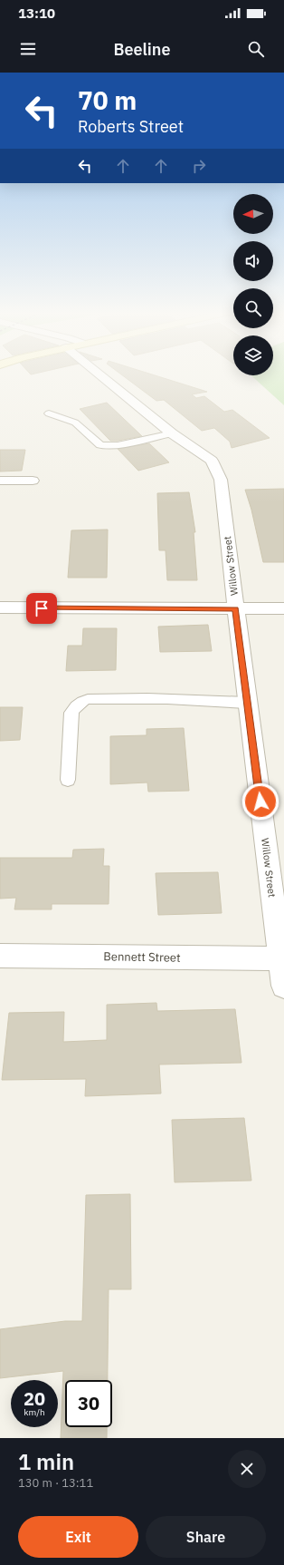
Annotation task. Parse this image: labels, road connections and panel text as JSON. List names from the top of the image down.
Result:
{
  "streets": {
    "street": ["Willow Street", "Bennett Street"]
  },
  "crossings": [
    ["Willow Street", "Bennett Street"]
  ],
  "north": "left",
  "page": {
    "status": "13:10",
    "header": "Beeline",
    "turn": ["70 m", "Roberts Street"],
    "speed": "20 km/h",
    "limit": "30",
    "heading": ["1 min", "130 m · 13:11"],
    "buttons": ["Exit", "Share"]
  }
}
